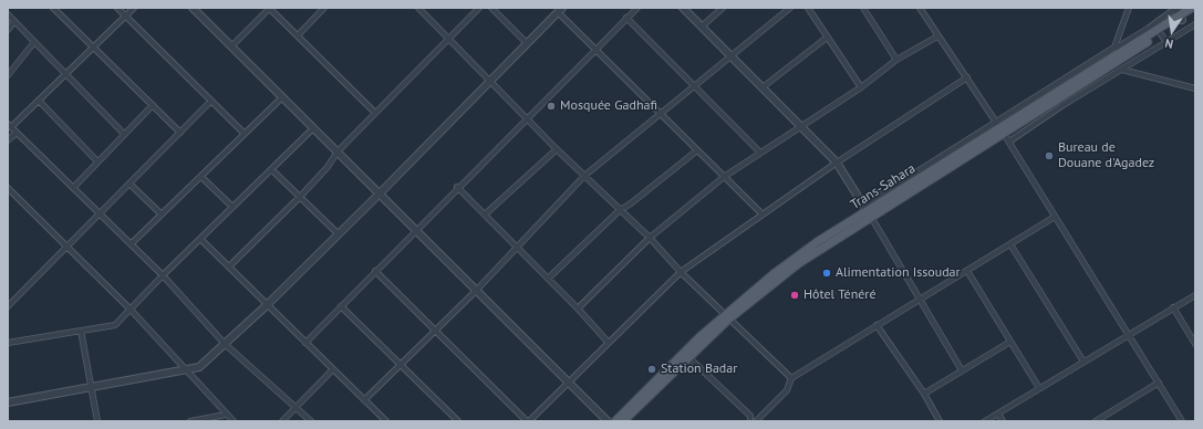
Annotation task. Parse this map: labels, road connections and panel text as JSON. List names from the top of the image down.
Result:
{
  "streets": {
    "main road": ["Trans-Sahara"]
  },
  "places": [
    "Mosquée Gadhafi",
    "Bureau de Douane d'Agadez",
    "Alimentation Issoudar",
    "Hôtel Ténéré",
    "Station Badar"
  ],
  "north": "bottom"
}
